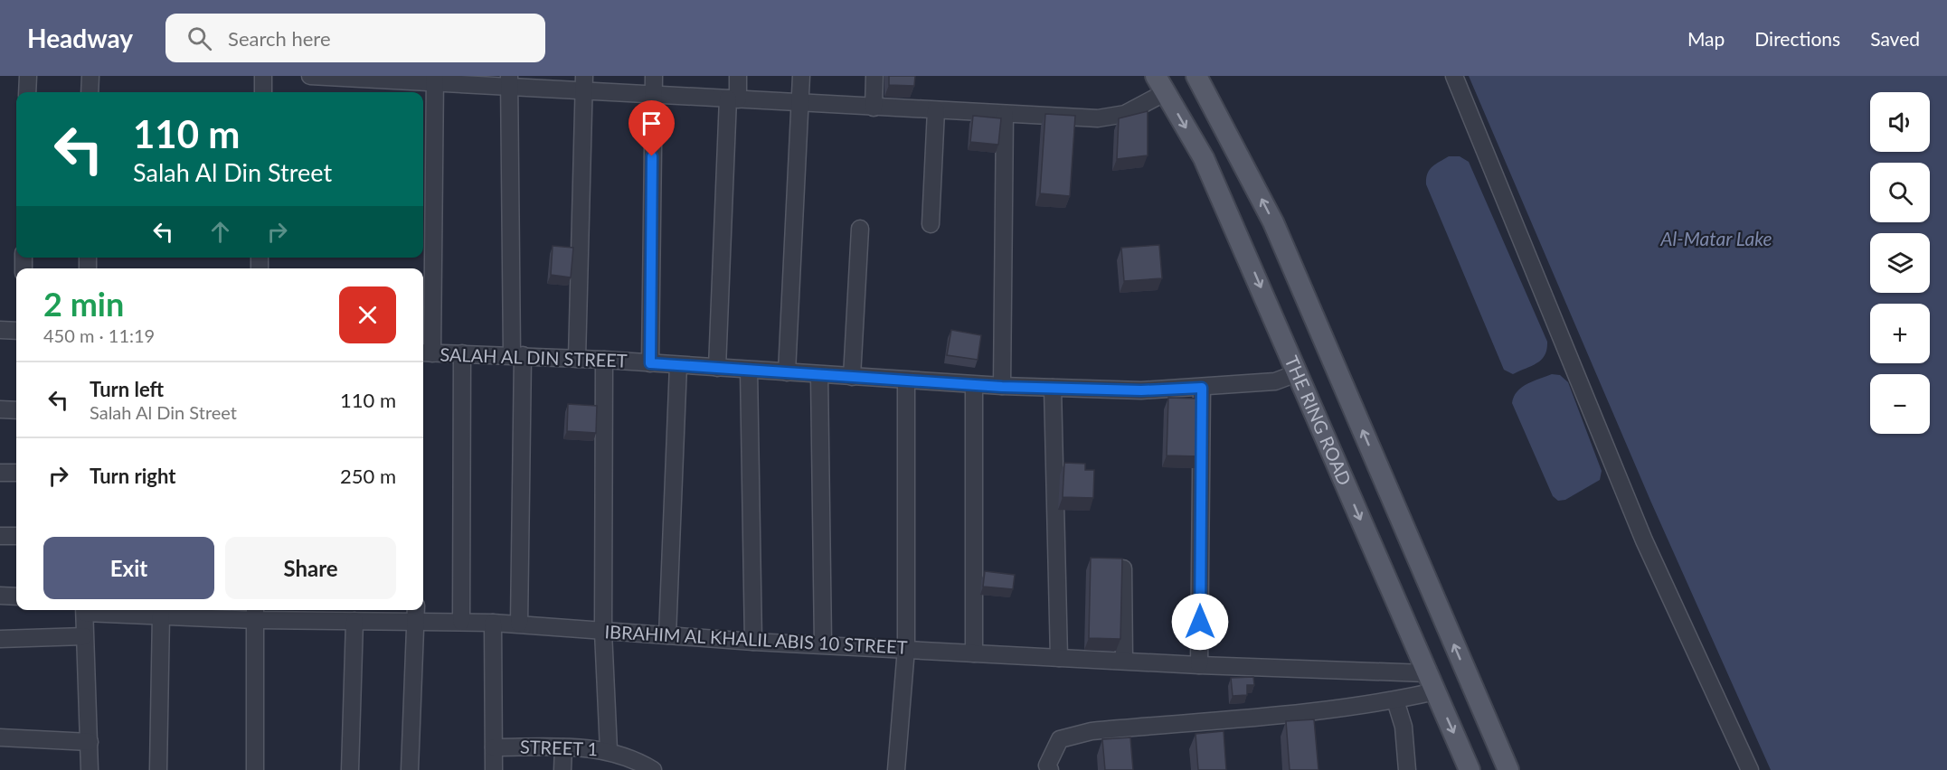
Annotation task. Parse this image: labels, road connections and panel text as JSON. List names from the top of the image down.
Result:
{
  "streets": {
    "main road": ["THE RING ROAD"],
    "street": ["SALAH AL DIN STREET", "IBRAHIM AL KHALIL ABIS 10 STREET", "STREET 1"]
  },
  "crossings": [
    ["SALAH AL DIN STREET", "THE RING ROAD"],
    ["THE RING ROAD", "IBRAHIM AL KHALIL ABIS 10 STREET"]
  ],
  "water": ["Al-Matar Lake"],
  "page": {
    "header": "Headway",
    "search": "Search here",
    "nav": ["Map", "Directions", "Saved"],
    "map_buttons": ["+", "−"],
    "turn": ["110 m", "Salah Al Din Street"],
    "heading": ["2 min", "450 m · 11:19"],
    "list": [
      {
        "name": "Turn left",
        "note": "Salah Al Din Street",
        "value": "110 m"
      },
      {
        "name": "Turn right",
        "value": "250 m"
      }
    ],
    "buttons": ["Exit", "Share"]
  }
}
